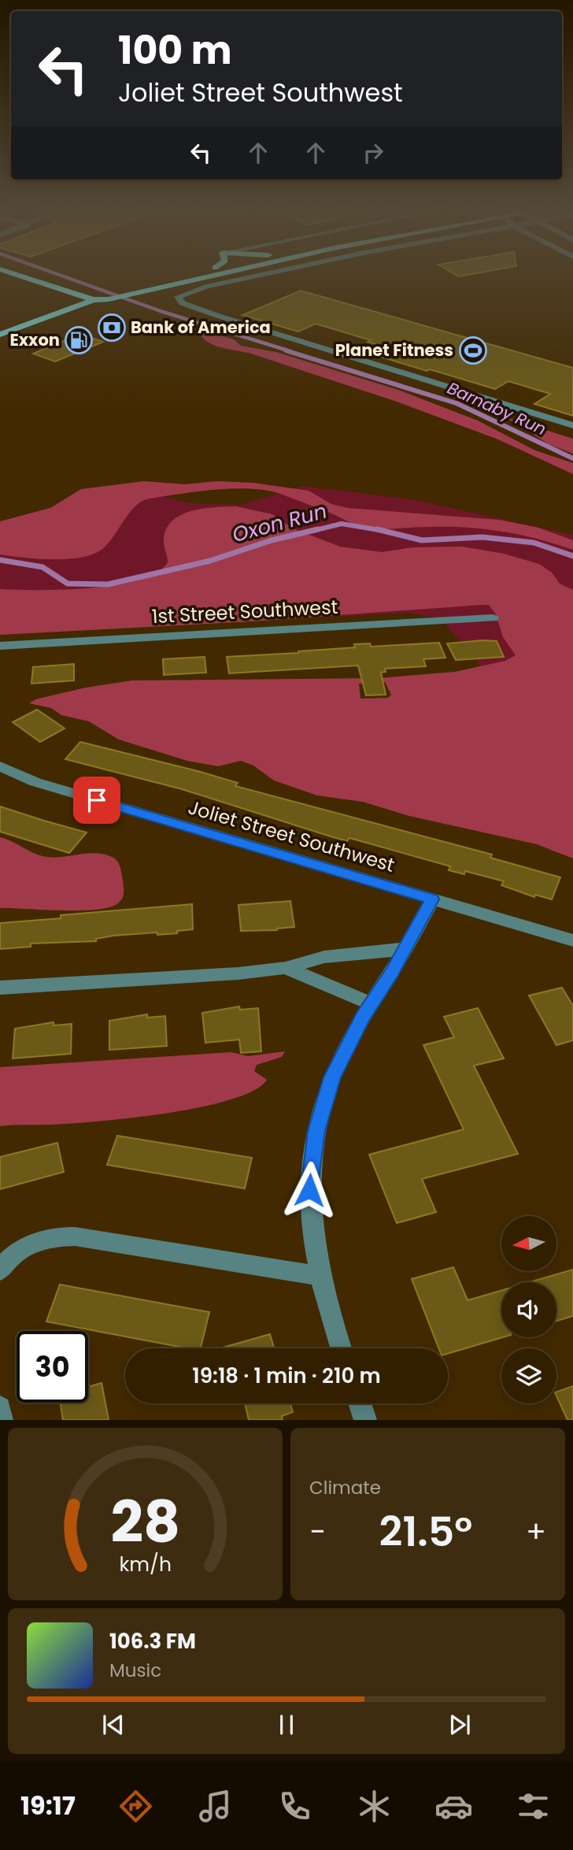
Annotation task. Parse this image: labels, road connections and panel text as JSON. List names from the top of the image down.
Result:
{
  "streets": {
    "street": ["1st Street Southwest", "Joliet Street Southwest"]
  },
  "water": ["Barnaby Run", "Oxon Run"],
  "places": {
    "bank": ["Bank of America"],
    "fuel station": ["Exxon"],
    "sports": ["Planet Fitness"]
  },
  "north": "left",
  "page": {
    "turn": ["100 m", "Joliet Street Southwest"],
    "limit": "30",
    "trip": "19:18 · 1 min · 210 m",
    "tile": "Climate",
    "heat": ["−", "21.5°", "+"],
    "song": ["106.3 FM", "Music"],
    "tabs": "19:17",
    "gauge": ["28", "km/h"]
  }
}
